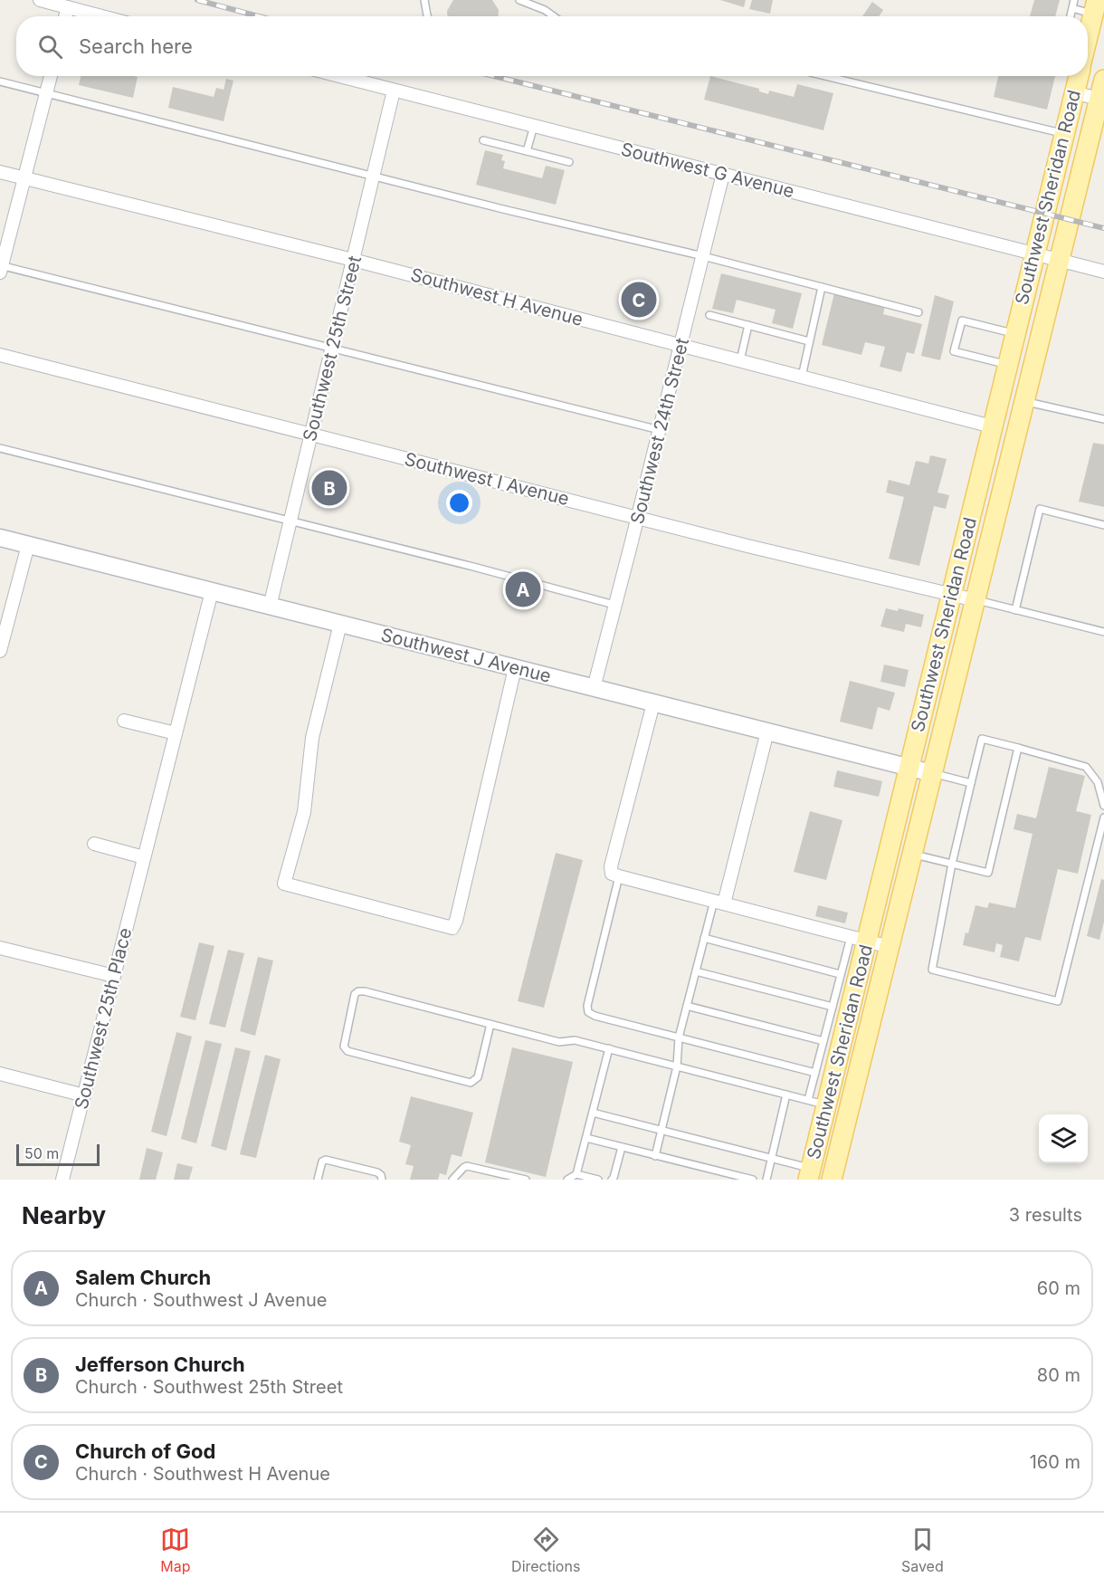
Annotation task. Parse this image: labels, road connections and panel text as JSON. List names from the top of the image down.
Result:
{
  "streets": {
    "main road": ["Southwest Sheridan Road"],
    "street": [
      "Southwest G Avenue",
      "Southwest H Avenue",
      "Southwest 25th Street",
      "Southwest 24th Street",
      "Southwest I Avenue",
      "Southwest J Avenue",
      "Southwest 25th Place"
    ]
  },
  "crossings": [
    ["Southwest G Avenue", "Southwest Sheridan Road"],
    ["Southwest G Avenue", "Southwest 25th Street"],
    ["Southwest G Avenue", "Southwest 24th Street"],
    ["Southwest Sheridan Road", "Southwest H Avenue"],
    ["Southwest Sheridan Road", "Southwest I Avenue"],
    ["Southwest Sheridan Road", "Southwest J Avenue"],
    ["Southwest H Avenue", "Southwest 25th Street"],
    ["Southwest H Avenue", "Southwest 24th Street"],
    ["Southwest 25th Street", "Southwest I Avenue"],
    ["Southwest 25th Street", "Southwest J Avenue"],
    ["Southwest 24th Street", "Southwest I Avenue"],
    ["Southwest 24th Street", "Southwest J Avenue"],
    ["Southwest J Avenue", "Southwest 25th Place"]
  ],
  "scale_bar": "50 m",
  "page": {
    "search": "Search here",
    "pins": ["C", "B", "A"],
    "scale": "50 m",
    "heading": ["Nearby", "3 results"],
    "list": [
      {
        "mark": "A",
        "name": "Salem Church",
        "note": "Church · Southwest J Avenue",
        "value": "60 m"
      },
      {
        "mark": "B",
        "name": "Jefferson Church",
        "note": "Church · Southwest 25th Street",
        "value": "80 m"
      },
      {
        "mark": "C",
        "name": "Church of God",
        "note": "Church · Southwest H Avenue",
        "value": "160 m"
      }
    ],
    "nav": ["Map", "Directions", "Saved"]
  }
}
